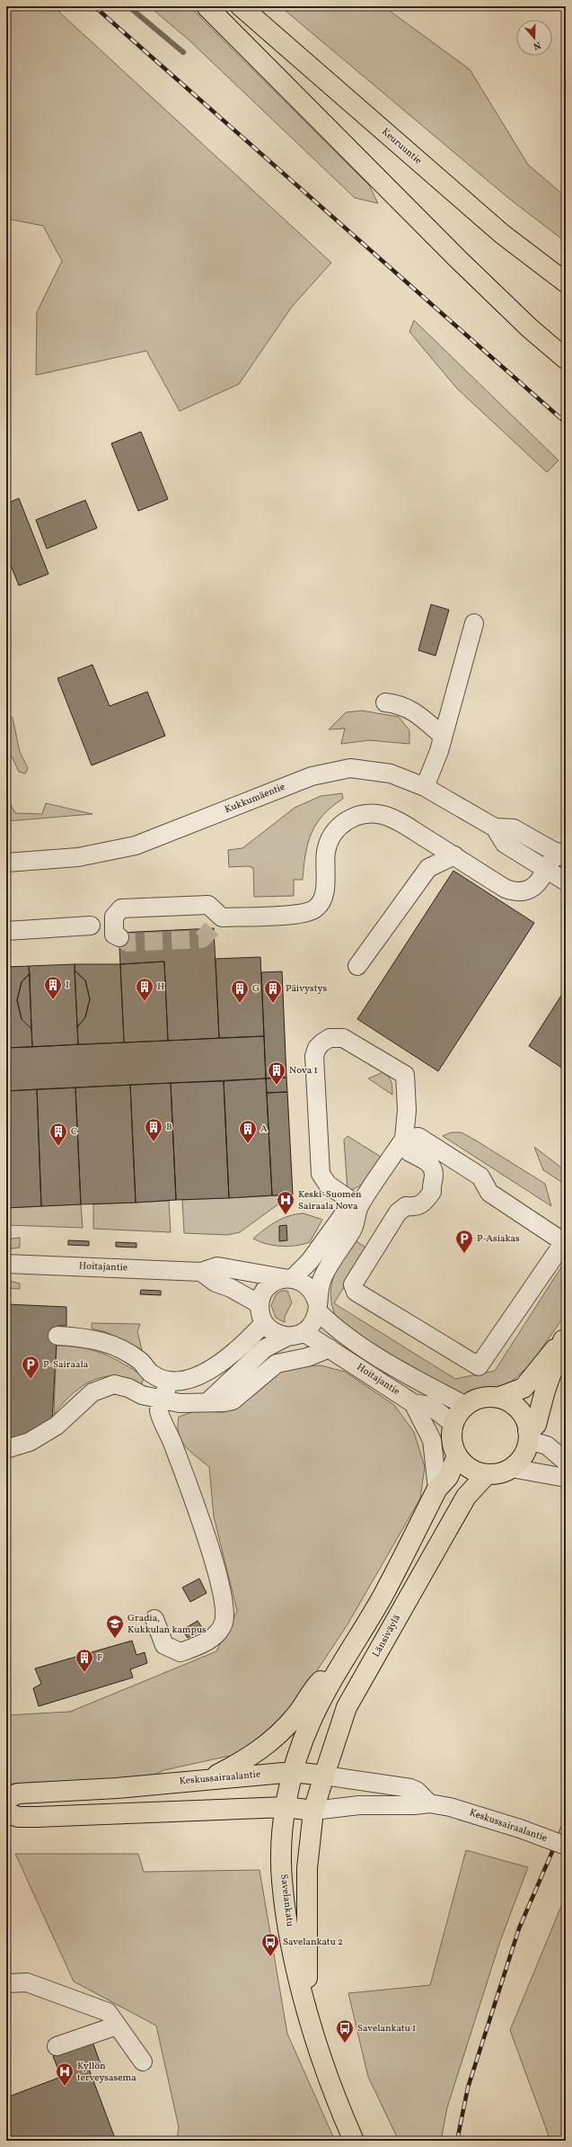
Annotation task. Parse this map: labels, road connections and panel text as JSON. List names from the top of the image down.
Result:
{
  "streets": {
    "main road": [
      "Keuruuntie",
      "Länsiväylä",
      "Keskussairaalantie",
      "Savelankatu"
    ],
    "street": ["Kukkumäentie", "Hoitajantie"]
  },
  "crossings": [
    ["Hoitajantie", "Länsiväylä"],
    ["Länsiväylä", "Keskussairaalantie"],
    ["Länsiväylä", "Savelankatu"],
    ["Keskussairaalantie", "Savelankatu"]
  ],
  "places": {
    "building": [
      "I",
      "H",
      "G",
      "Päivystys",
      "Nova 1",
      "B",
      "A",
      "C",
      "F"
    ],
    "hospital": ["Keski-Suomen Sairaala Nova", "Kyllön terveysasema"],
    "parking": ["P-Asiakas", "P-Sairaala"],
    "school or university": ["Gradia, Kukkulan kampus"],
    "bus stop": ["Savelankatu 2", "Savelankatu 1"]
  },
  "north": "bottom"
}
